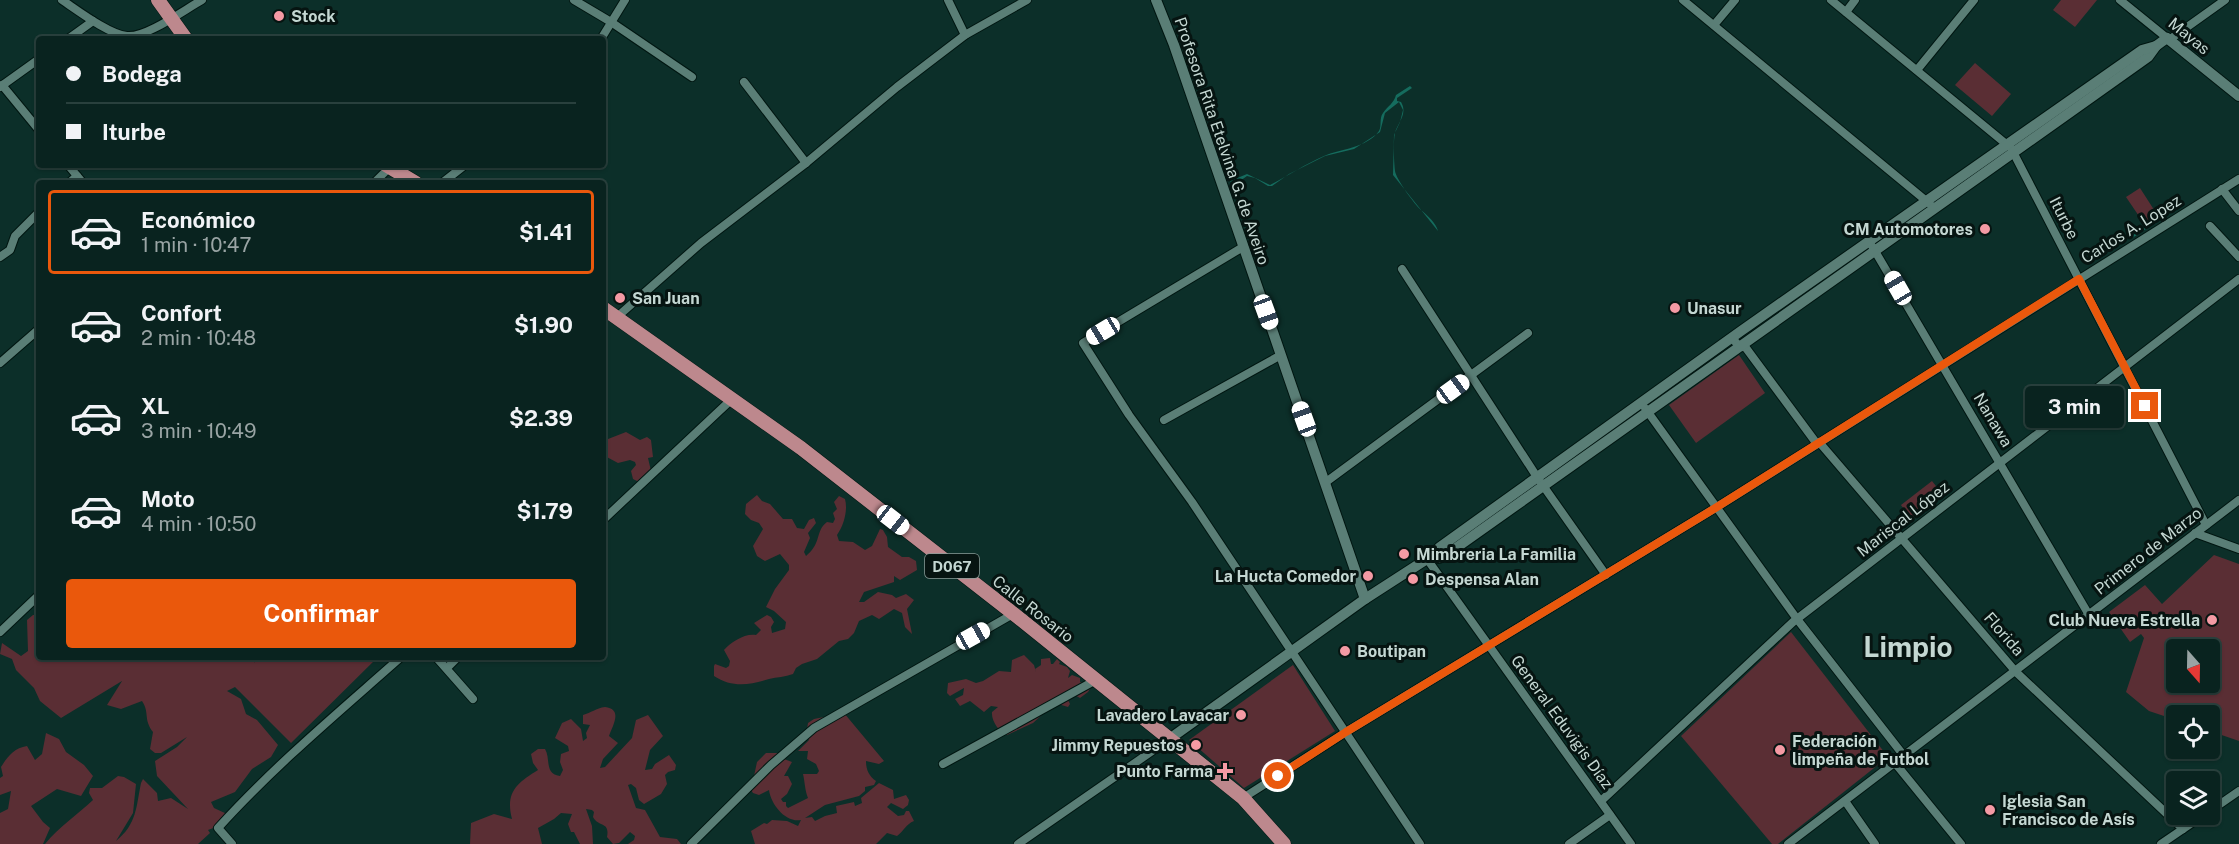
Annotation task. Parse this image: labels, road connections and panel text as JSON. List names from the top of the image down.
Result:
{
  "streets": {
    "main road": ["D067", "Calle Rosario"],
    "street": [
      "Mayas",
      "Profesora Rita Etelvina G. de Aveiro",
      "Iturbe",
      "Carlos A. Lopez",
      "Nanawa",
      "Mariscal López",
      "Primero de Marzo",
      "Florida",
      "General Eduvigis Díaz"
    ]
  },
  "crossings": [
    ["Iturbe", "Carlos A. Lopez"],
    ["Iturbe", "Mariscal López"],
    ["Iturbe", "Primero de Marzo"],
    ["Carlos A. Lopez", "Nanawa"],
    ["Carlos A. Lopez", "Calle Rosario"],
    ["Carlos A. Lopez", "Florida"],
    ["Carlos A. Lopez", "General Eduvigis Díaz"],
    ["Nanawa", "Mariscal López"],
    ["Nanawa", "Primero de Marzo"],
    ["Mariscal López", "Florida"],
    ["Mariscal López", "General Eduvigis Díaz"],
    ["Primero de Marzo", "Florida"]
  ],
  "districts": ["Limpio"],
  "places": {
    "other": [
      "Stock",
      "CM Automotores",
      "San Juan",
      "Unasur",
      "Mimbreria La Familia",
      "La Hucta Comedor",
      "Despensa Alan",
      "Club Nueva Estrella",
      "Boutipan",
      "Lavadero Lavacar",
      "Jimmy Repuestos",
      "Federación limpeña de Futbol",
      "Iglesia San Francisco de Asís"
    ],
    "health": ["Punto Farma"]
  },
  "north": "bottom",
  "page": {
    "banner": ["Bodega", "Iturbe"],
    "list": [
      {
        "name": "Económico",
        "note": "1 min · 10:47",
        "value": "$1.41"
      },
      {
        "name": "Confort",
        "note": "2 min · 10:48",
        "value": "$1.90"
      },
      {
        "name": "XL",
        "note": "3 min · 10:49",
        "value": "$2.39"
      },
      {
        "name": "Moto",
        "note": "4 min · 10:50",
        "value": "$1.79"
      }
    ],
    "bubble": "3 min",
    "buttons": "Confirmar"
  }
}
